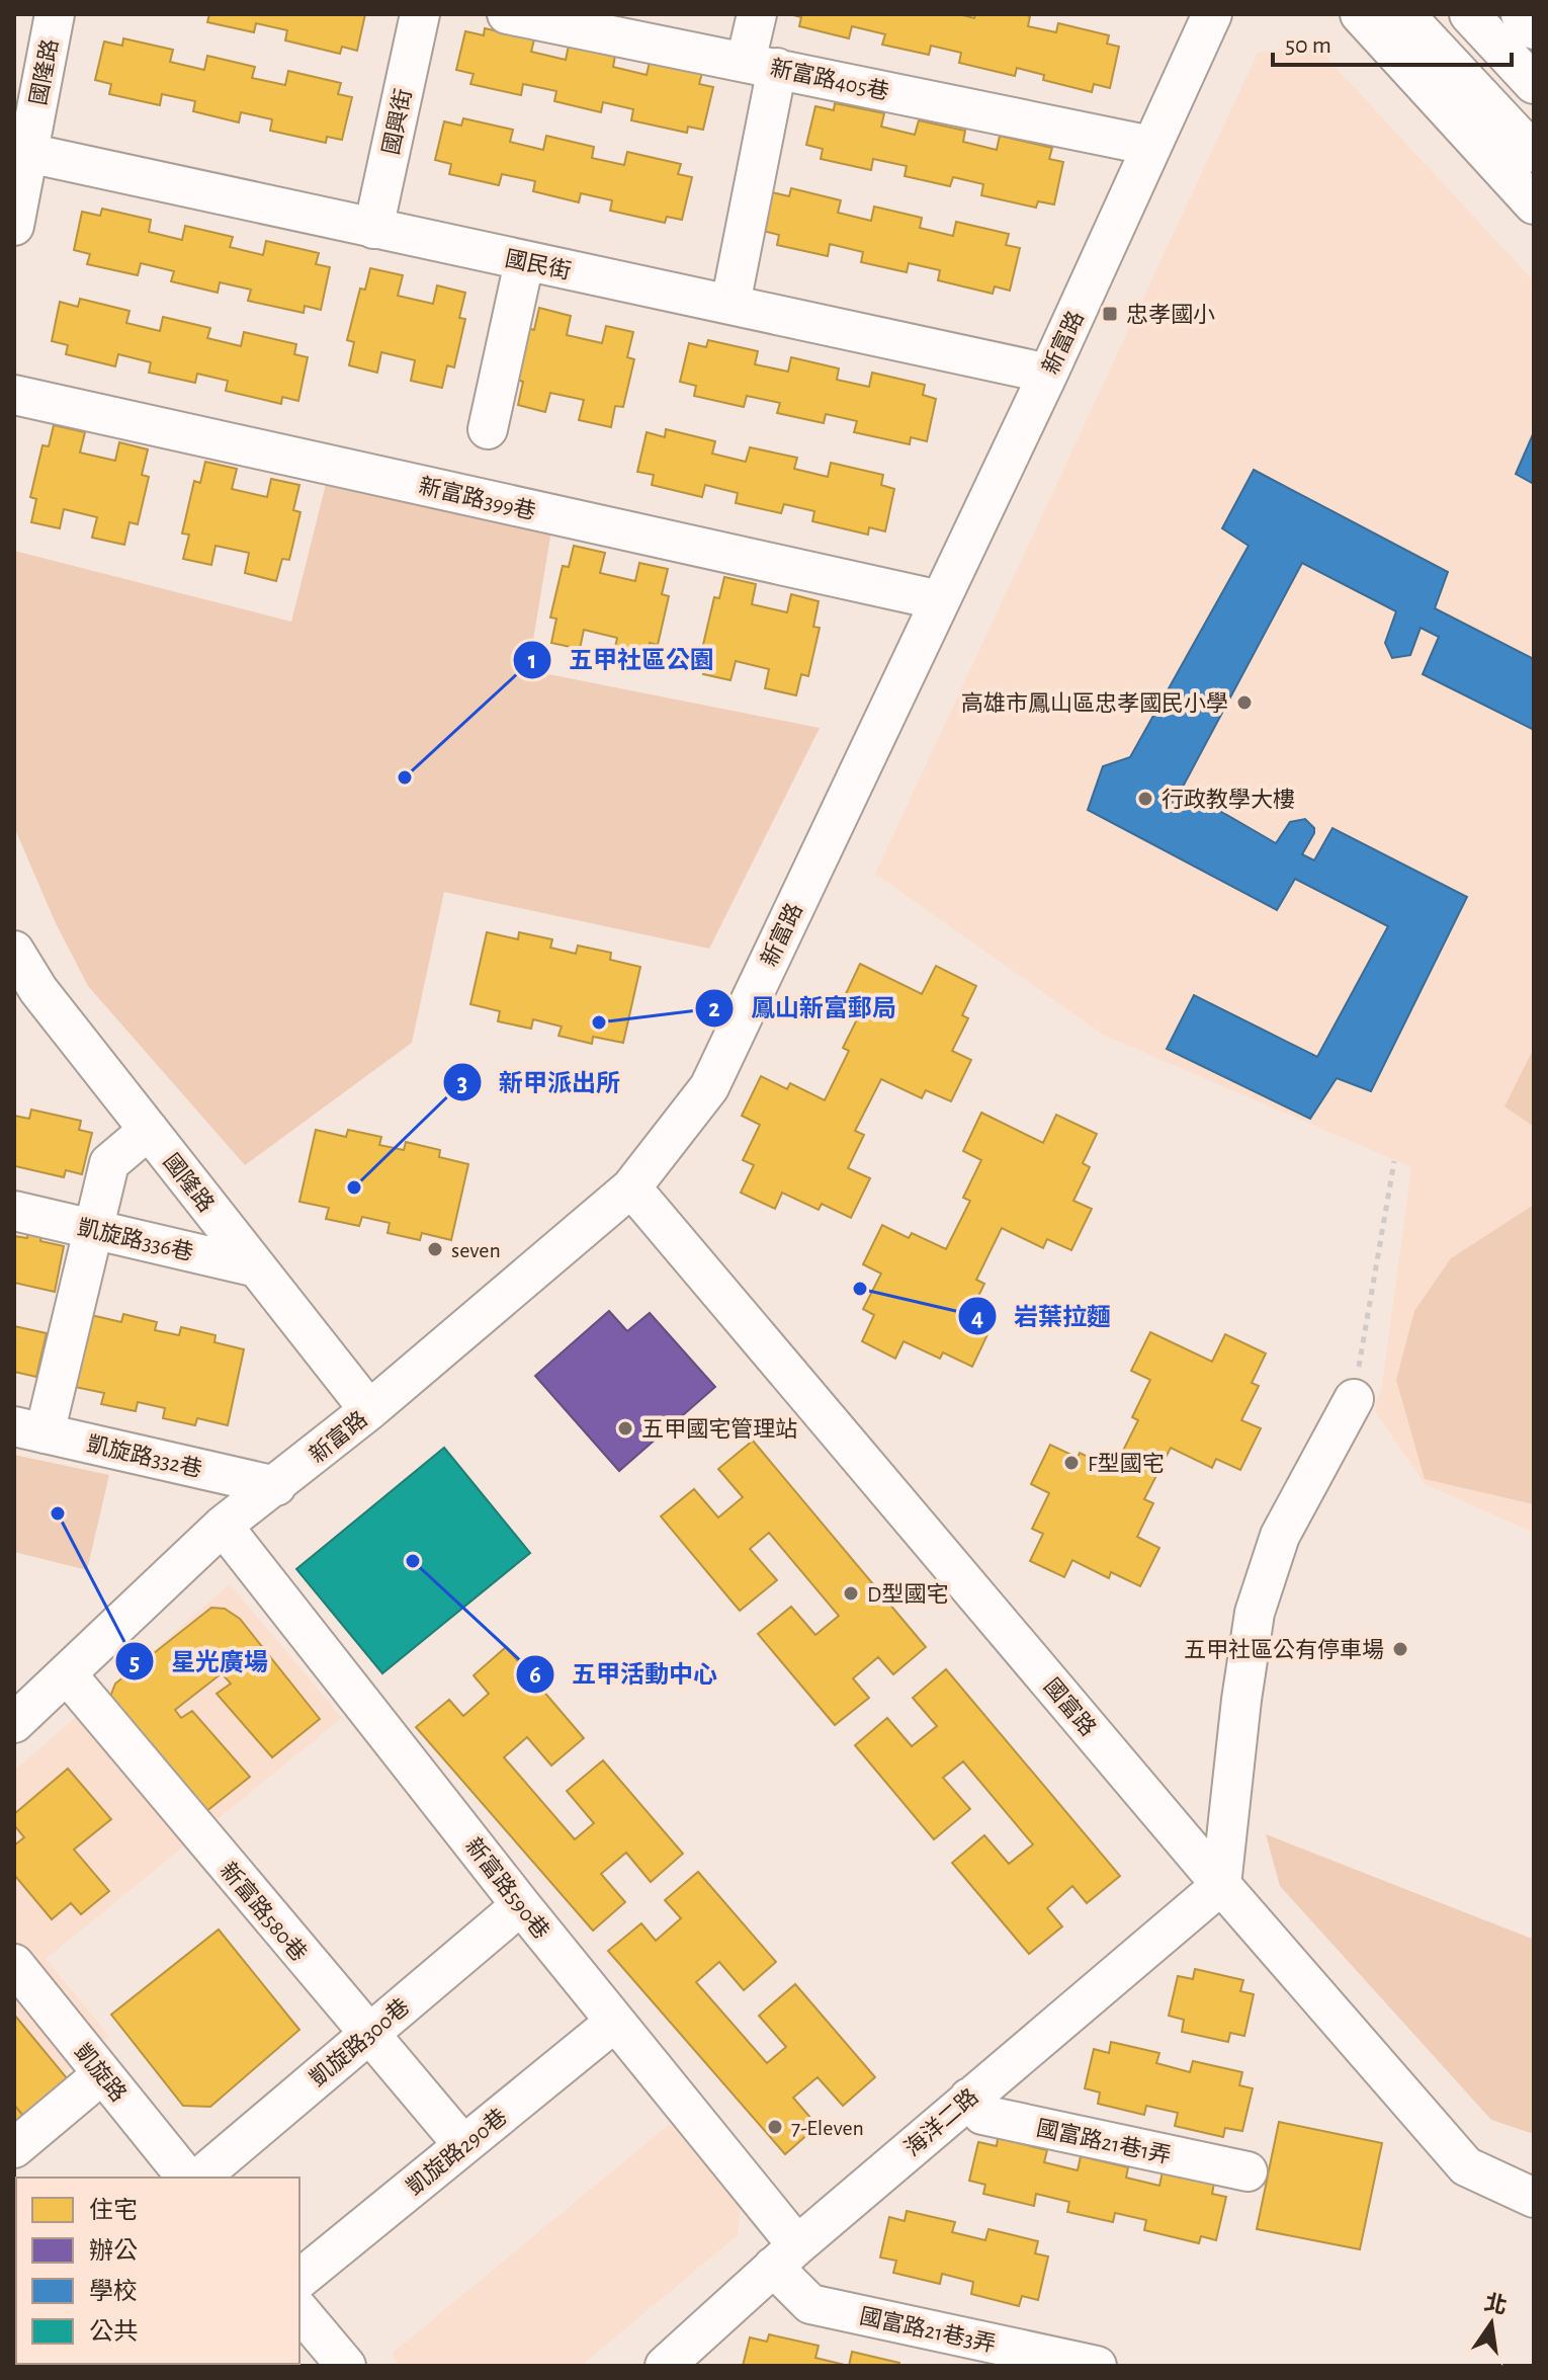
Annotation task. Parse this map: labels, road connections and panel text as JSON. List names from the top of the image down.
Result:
{
  "streets": {
    "street": [
      "國隆路",
      "新富路405巷",
      "國興街",
      "國民街",
      "新富路",
      "新富路399巷",
      "凱旋路336巷",
      "凱旋路332巷",
      "國富路",
      "新富路590巷",
      "新富路580巷",
      "凱旋路300巷",
      "凱旋路",
      "海洋二路",
      "國富路21巷1弄",
      "凱旋路290巷",
      "國富路21巷3弄"
    ]
  },
  "crossings": [
    ["國隆路", "國民街"],
    ["國隆路", "新富路"],
    ["國隆路", "凱旋路336巷"],
    ["新富路405巷", "新富路"],
    ["國興街", "國民街"],
    ["國民街", "新富路"],
    ["新富路", "新富路399巷"],
    ["新富路", "凱旋路332巷"],
    ["新富路", "國富路"],
    ["新富路", "新富路590巷"],
    ["新富路", "新富路580巷"],
    ["國富路", "海洋二路"],
    ["新富路590巷", "凱旋路300巷"],
    ["新富路590巷", "海洋二路"],
    ["新富路590巷", "凱旋路290巷"],
    ["新富路590巷", "國富路21巷3弄"],
    ["新富路580巷", "凱旋路300巷"],
    ["新富路580巷", "凱旋路290巷"],
    ["海洋二路", "國富路21巷1弄"],
    ["海洋二路", "國富路21巷3弄"]
  ],
  "places": {
    "transit": ["忠孝國小"],
    "other": [
      "高雄市鳳山區忠孝國民小學",
      "五甲社區公園",
      "行政教學大樓",
      "鳳山新富郵局",
      "新甲派出所",
      "seven",
      "岩葉拉麵",
      "五甲國宅管理站",
      "F型國宅",
      "星光廣場",
      "五甲活動中心",
      "D型國宅",
      "五甲社區公有停車場",
      "7-Eleven"
    ]
  },
  "legend": [
    "住宅",
    "辦公",
    "學校",
    "公共"
  ],
  "scale_bar": "50 m",
  "north": "top"
}
